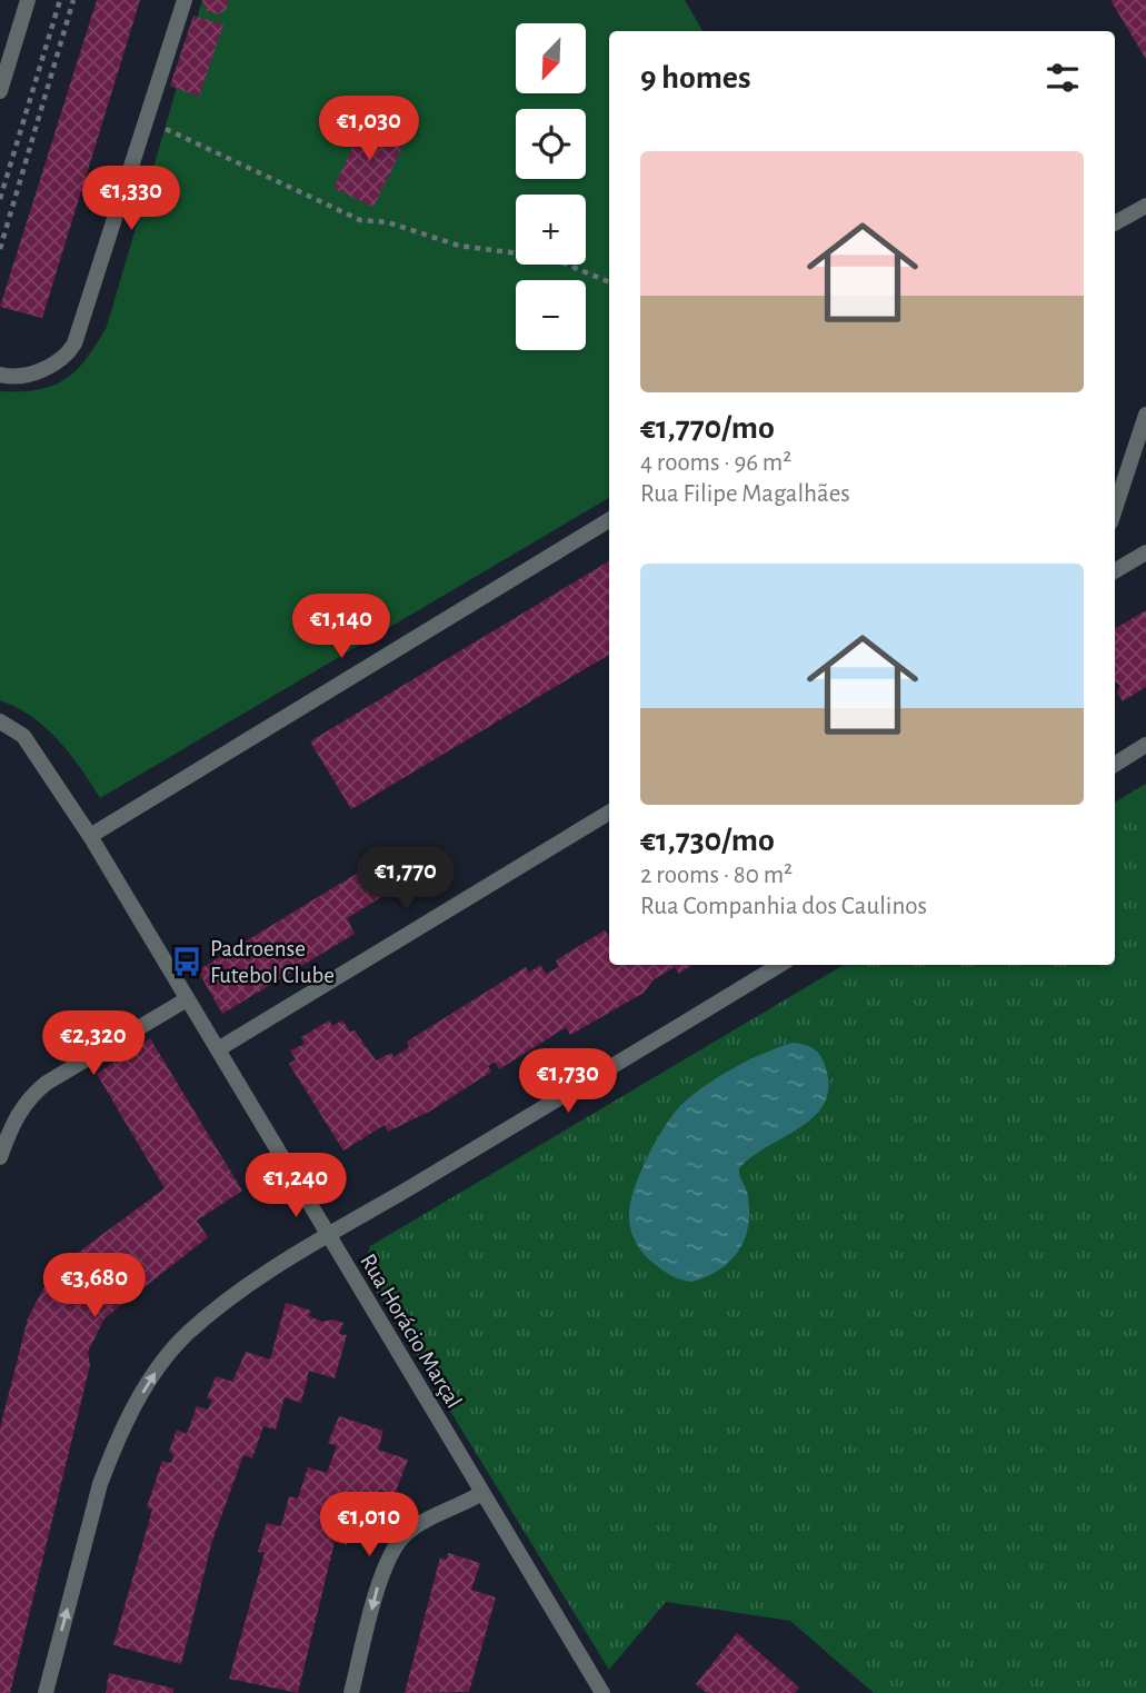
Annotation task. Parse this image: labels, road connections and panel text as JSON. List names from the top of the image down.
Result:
{
  "streets": {
    "street": ["Rua Horácio Marçal"]
  },
  "places": {
    "bus stop": ["Padroense Futebol Clube"]
  },
  "north": "bottom left",
  "page": {
    "map_buttons": ["+", "−"],
    "heading": "9 homes",
    "price": [
      "€1,030",
      "€1,330",
      "€1,140",
      "€1,770",
      "€2,320",
      "€1,730",
      "€1,240",
      "€3,680",
      "€1,010"
    ],
    "list": [
      {
        "name": "€1,770/mo",
        "note": "4 rooms · 96 m² · Rua Filipe Magalhães"
      },
      {
        "name": "€1,730/mo",
        "note": "2 rooms · 80 m² · Rua Companhia dos Caulinos"
      }
    ]
  }
}
